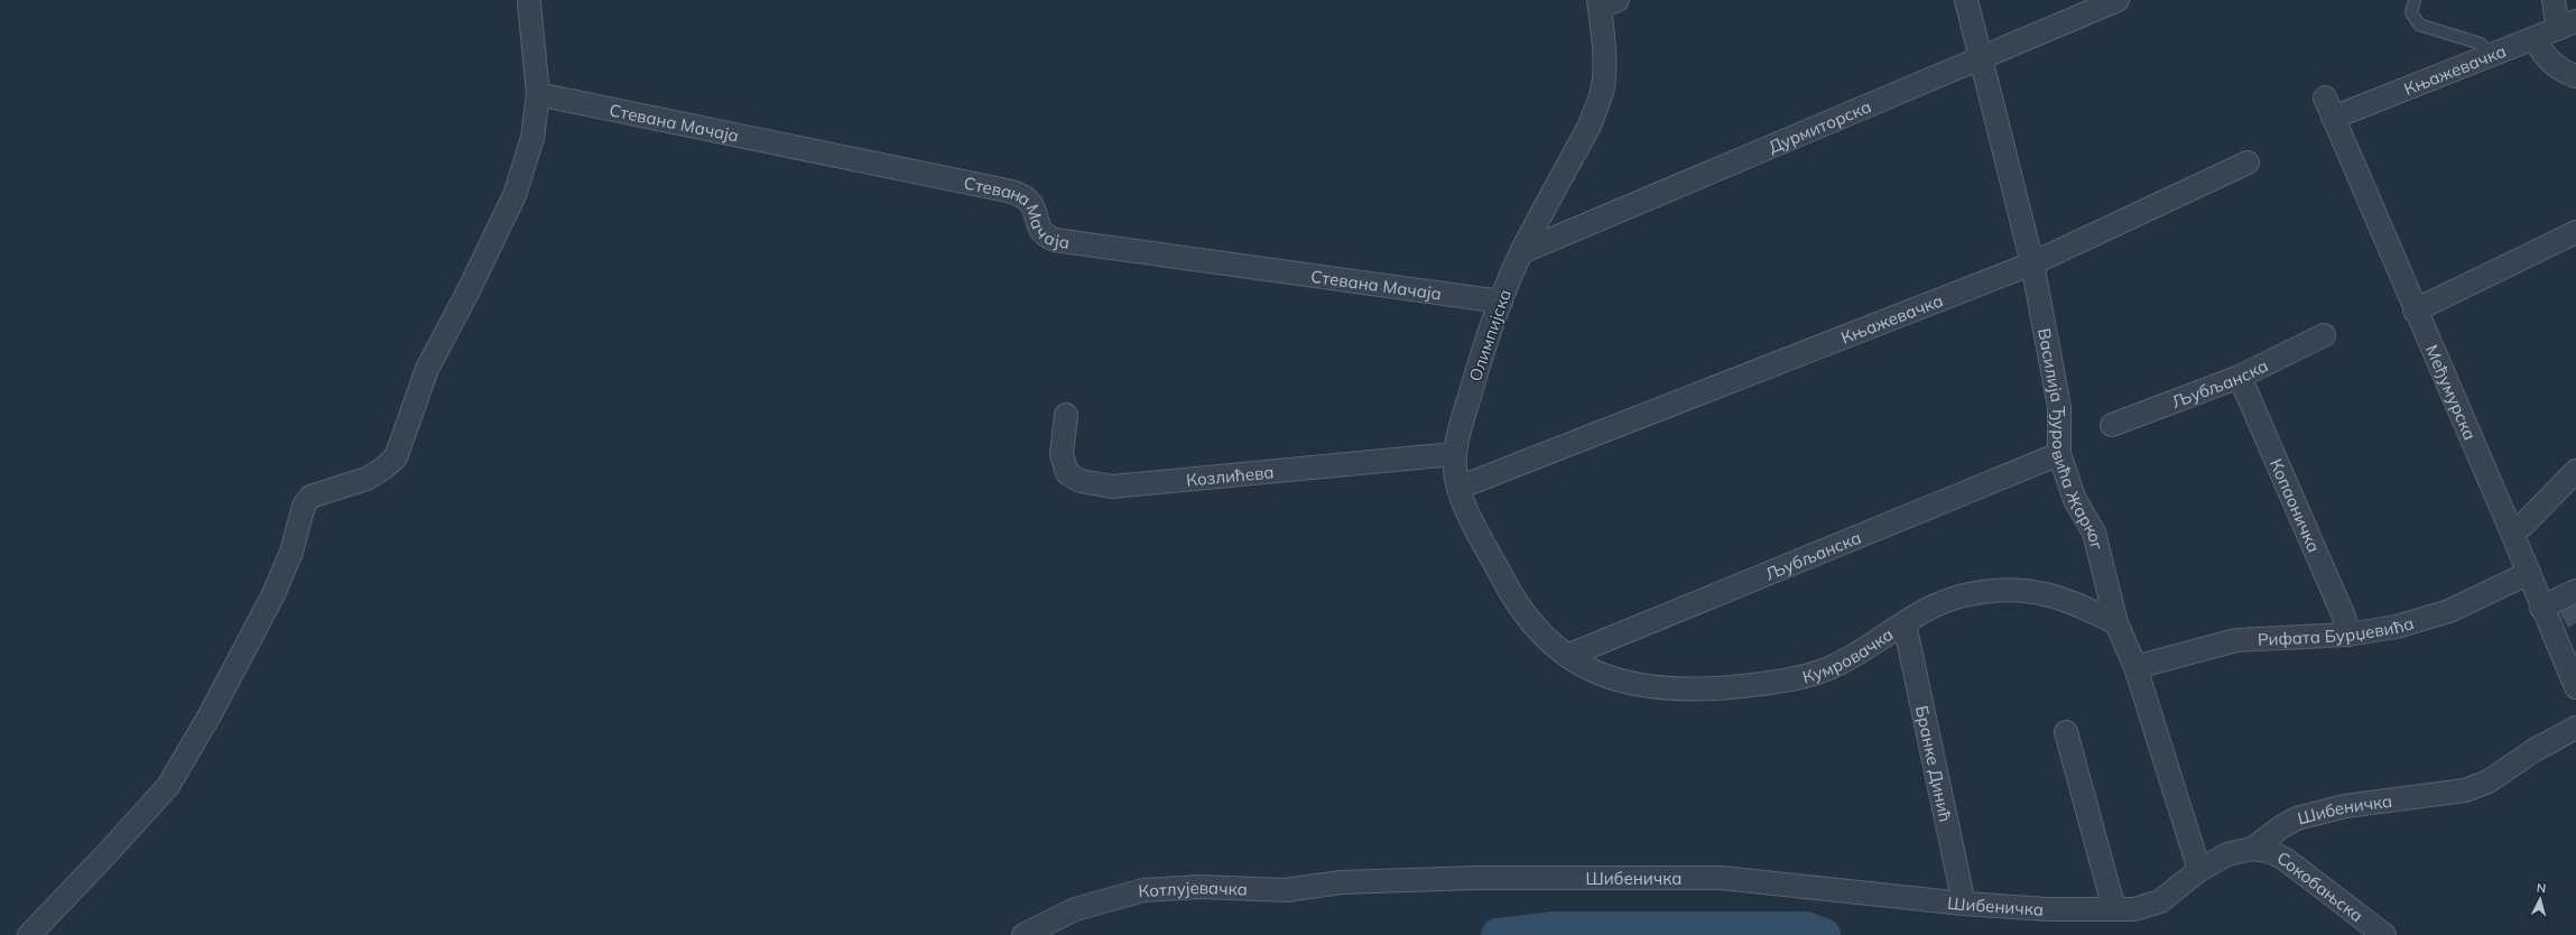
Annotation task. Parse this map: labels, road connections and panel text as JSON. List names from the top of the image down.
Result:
{
  "streets": {
    "street": [
      "Књажевачка",
      "Стевана Мачаја",
      "Дурмиторска",
      "Олимпијска",
      "Љубљанска",
      "Међумурска",
      "Василија Ђуровића Жарког",
      "Козлићева",
      "Копаоничка",
      "Рифата Бурџевића",
      "Кумровачка",
      "Бранке Динић",
      "Шибеничка",
      "Сокобањска",
      "Котлујевачка"
    ]
  },
  "crossings": [
    ["Књажевачка", "Олимпијска"],
    ["Књажевачка", "Међумурска"],
    ["Књажевачка", "Василија Ђуровића Жарког"],
    ["Стевана Мачаја", "Олимпијска"],
    ["Дурмиторска", "Олимпијска"],
    ["Дурмиторска", "Василија Ђуровића Жарког"],
    ["Олимпијска", "Љубљанска"],
    ["Олимпијска", "Козлићева"],
    ["Олимпијска", "Кумровачка"],
    ["Љубљанска", "Василија Ђуровића Жарког"],
    ["Љубљанска", "Копаоничка"],
    ["Љубљанска", "Кумровачка"],
    ["Међумурска", "Рифата Бурџевића"],
    ["Василија Ђуровића Жарког", "Рифата Бурџевића"],
    ["Василија Ђуровића Жарког", "Кумровачка"],
    ["Василија Ђуровића Жарког", "Шибеничка"],
    ["Копаоничка", "Рифата Бурџевића"],
    ["Кумровачка", "Бранке Динић"],
    ["Бранке Динић", "Шибеничка"],
    ["Шибеничка", "Сокобањска"],
    ["Шибеничка", "Котлујевачка"]
  ],
  "north": "top"
}
